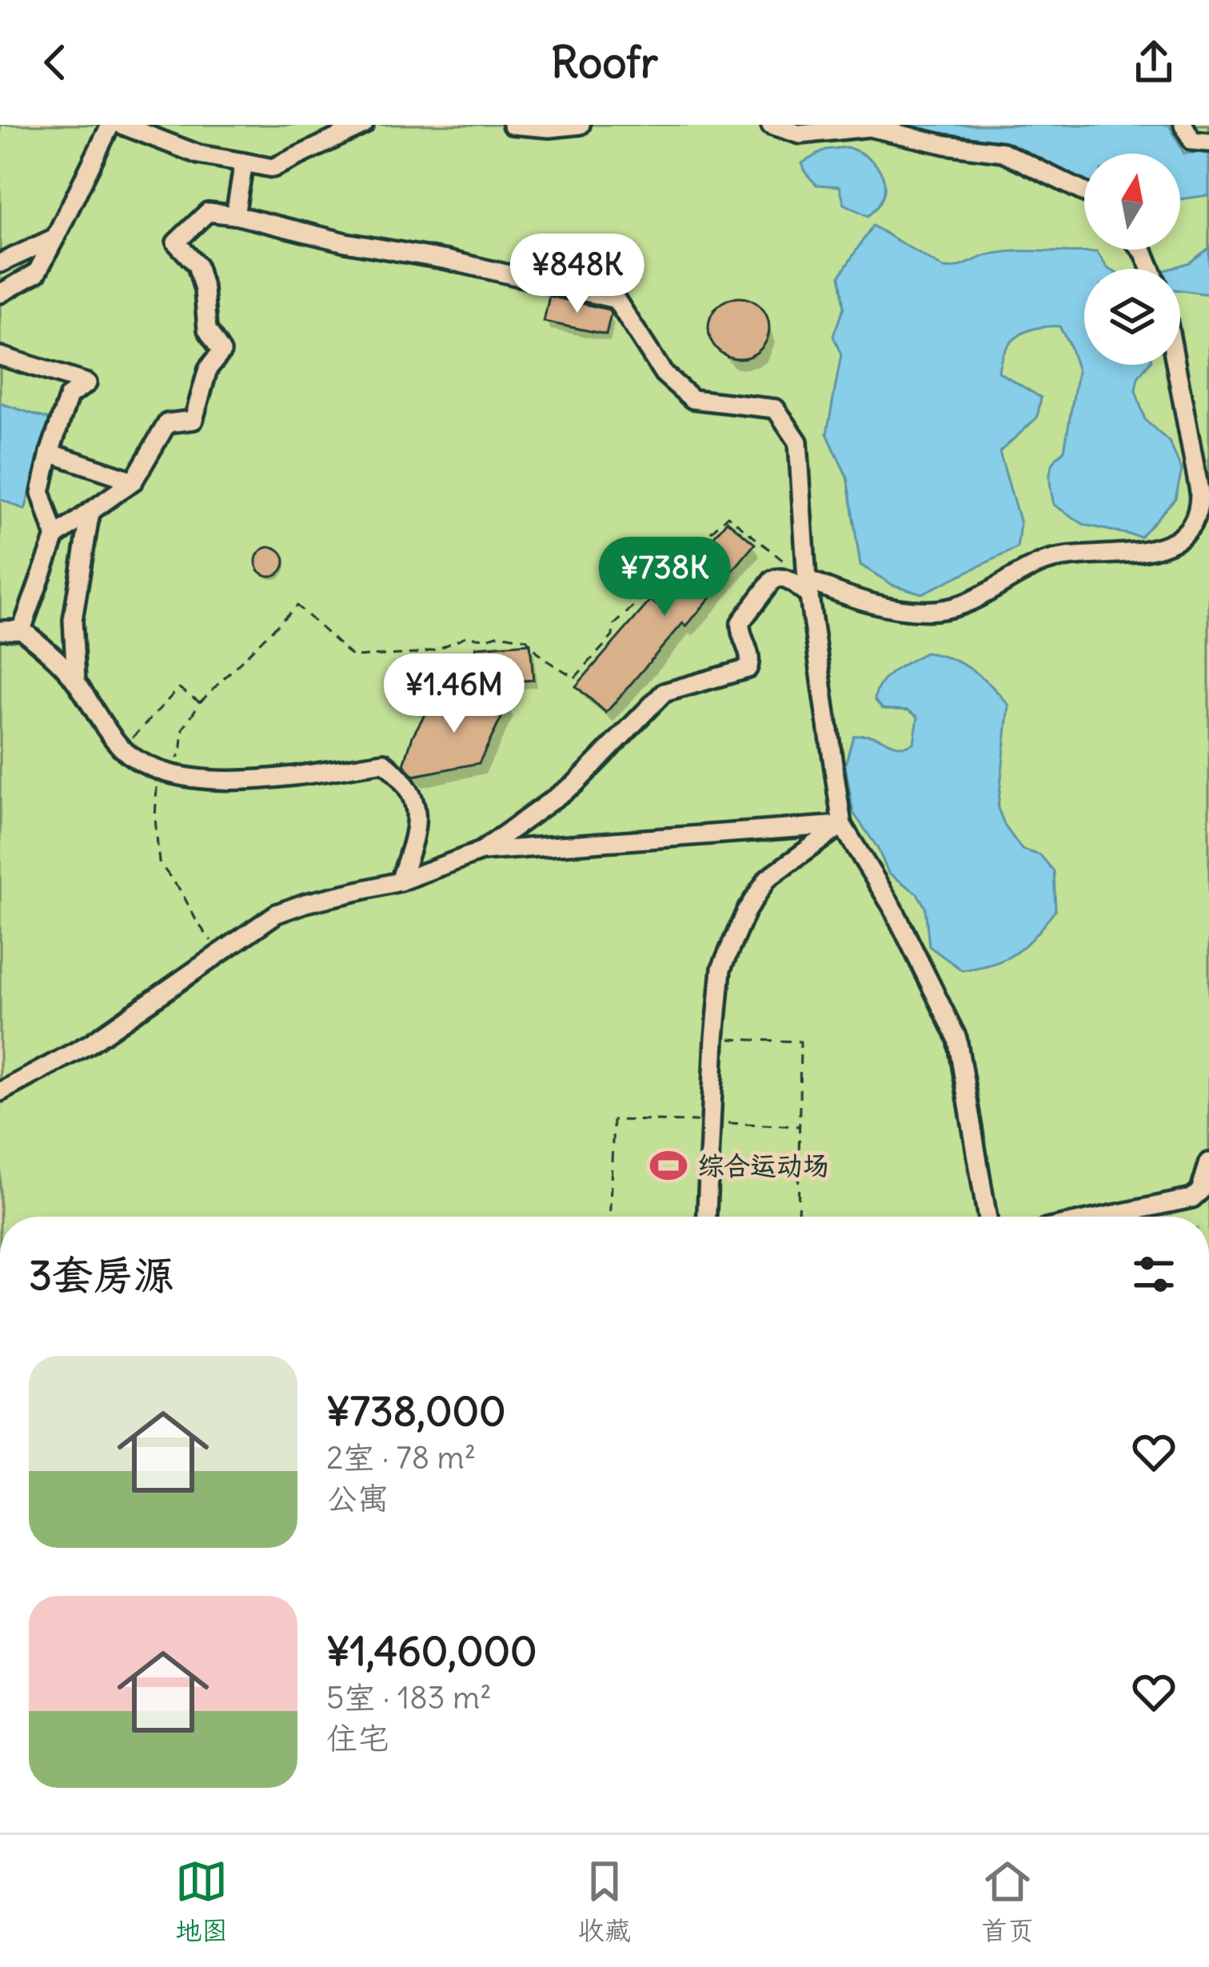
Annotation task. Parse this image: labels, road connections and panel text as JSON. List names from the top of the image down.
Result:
{
  "places": {
    "sports": ["综合运动场"]
  },
  "north": "top",
  "page": {
    "header": "Roofr",
    "price": ["¥848K", "¥738K", "¥1.46M"],
    "heading": "3套房源",
    "list": [
      {
        "name": "¥738,000",
        "note": "2室 · 78 m² · 公寓"
      },
      {
        "name": "¥1,460,000",
        "note": "5室 · 183 m² · 住宅"
      }
    ],
    "tabs": ["地图", "收藏", "首页"]
  }
}
